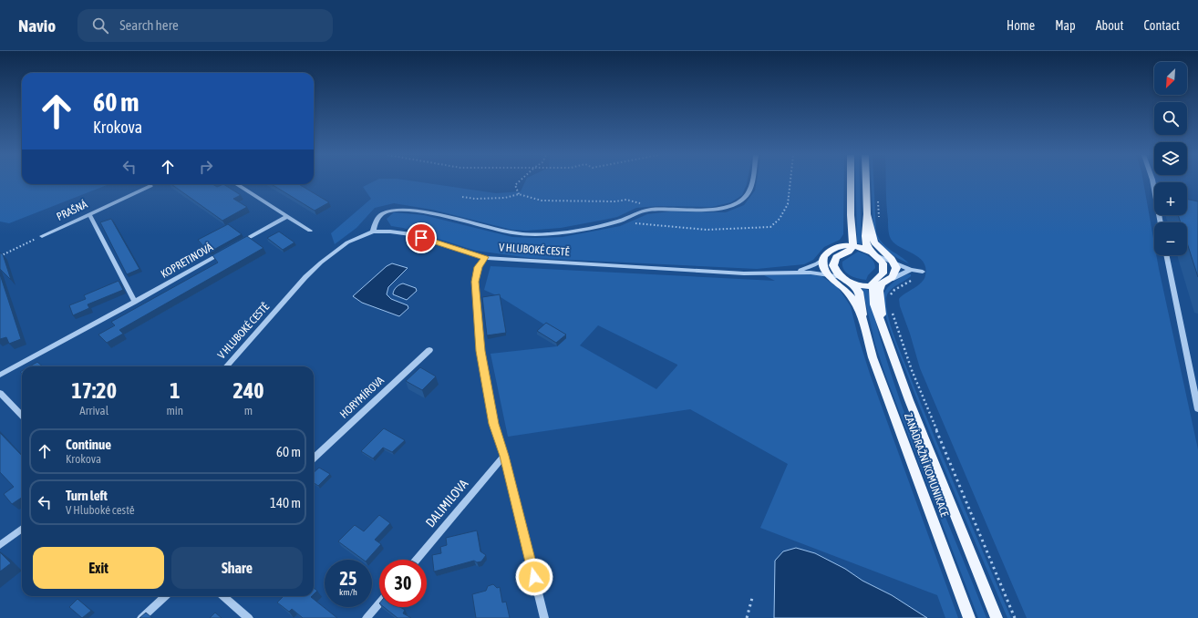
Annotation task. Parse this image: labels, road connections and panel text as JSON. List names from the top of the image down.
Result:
{
  "streets": {
    "main road": ["ZANÁDRAŽNÍ KOMUNIKACE"],
    "street": [
      "PRAŠNÁ",
      "V HLUBOKÉ CESTĚ",
      "KOPRETINOVÁ",
      "HORYMÍROVA",
      "DALIMILOVA"
    ]
  },
  "crossings": [
    ["V HLUBOKÉ CESTĚ", "ZANÁDRAŽNÍ KOMUNIKACE"]
  ],
  "north": "bottom left",
  "page": {
    "header": "Navio",
    "search": "Search here",
    "nav": [
      "Home",
      "Map",
      "About",
      "Contact"
    ],
    "map_buttons": ["+", "−"],
    "turn": ["60 m", "Krokova"],
    "eta": [
      "17:20",
      "Arrival",
      "1",
      "min",
      "240",
      "m"
    ],
    "list": [
      {
        "name": "Continue",
        "note": "Krokova",
        "value": "60 m"
      },
      {
        "name": "Turn left",
        "note": "V Hluboké cestě",
        "value": "140 m"
      }
    ],
    "buttons": ["Exit", "Share"],
    "speed": "25 km/h",
    "limit": "30"
  }
}
